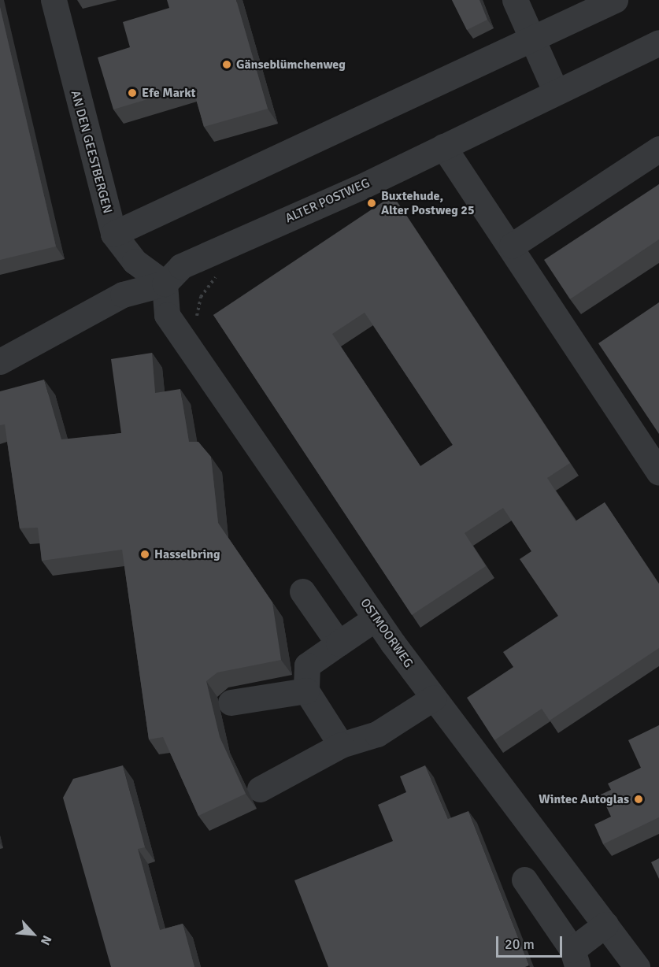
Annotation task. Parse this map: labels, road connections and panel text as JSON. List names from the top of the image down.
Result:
{
  "streets": {
    "street": ["AN DEN GEESTBERGEN", "ALTER POSTWEG", "OSTMOORWEG"]
  },
  "crossings": [
    ["AN DEN GEESTBERGEN", "ALTER POSTWEG"],
    ["AN DEN GEESTBERGEN", "OSTMOORWEG"],
    ["ALTER POSTWEG", "OSTMOORWEG"]
  ],
  "places": [
    "Gänseblümchenweg",
    "Efe Markt",
    "Buxtehude, Alter Postweg 25",
    "Hasselbring",
    "Wintec Autoglas"
  ],
  "scale_bar": "20 m",
  "north": "bottom right"
}
